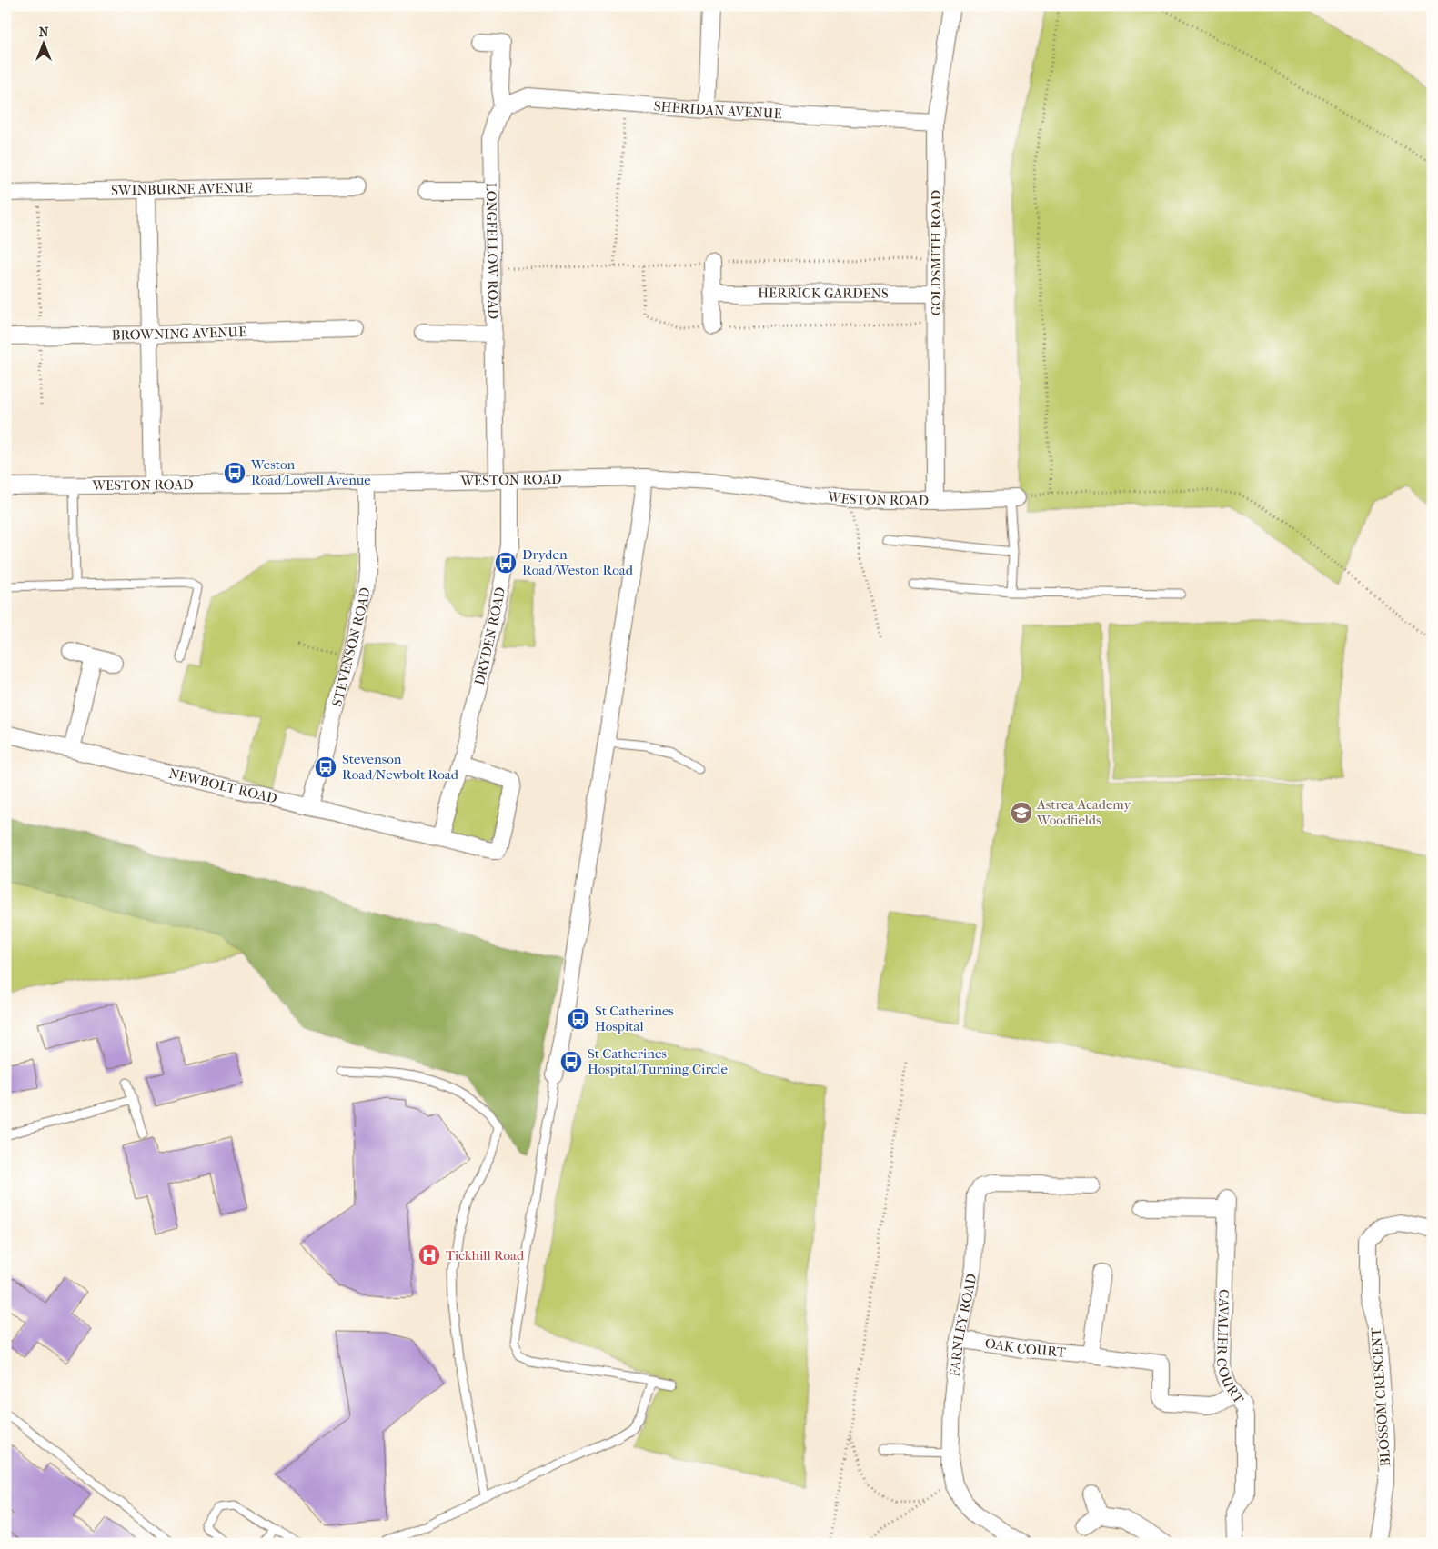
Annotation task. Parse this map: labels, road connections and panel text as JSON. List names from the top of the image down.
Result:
{
  "streets": {
    "street": [
      "SHERIDAN AVENUE",
      "SWINBURNE AVENUE",
      "LONGFELLOW ROAD",
      "GOLDSMITH ROAD",
      "HERRICK GARDENS",
      "BROWNING AVENUE",
      "WESTON ROAD",
      "DRYDEN ROAD",
      "STEVENSON ROAD",
      "NEWBOLT ROAD",
      "FARNLEY ROAD",
      "CAVALIER COURT",
      "OAK COURT",
      "BLOSSOM CRESCENT"
    ]
  },
  "crossings": [
    ["SHERIDAN AVENUE", "LONGFELLOW ROAD"],
    ["SHERIDAN AVENUE", "GOLDSMITH ROAD"],
    ["LONGFELLOW ROAD", "WESTON ROAD"],
    ["LONGFELLOW ROAD", "DRYDEN ROAD"],
    ["GOLDSMITH ROAD", "HERRICK GARDENS"],
    ["GOLDSMITH ROAD", "WESTON ROAD"],
    ["WESTON ROAD", "DRYDEN ROAD"],
    ["WESTON ROAD", "STEVENSON ROAD"],
    ["DRYDEN ROAD", "NEWBOLT ROAD"],
    ["STEVENSON ROAD", "NEWBOLT ROAD"],
    ["FARNLEY ROAD", "OAK COURT"],
    ["CAVALIER COURT", "OAK COURT"]
  ],
  "places": {
    "bus stop": [
      "Weston Road/Lowell Avenue",
      "Dryden Road/Weston Road",
      "Stevenson Road/Newbolt Road",
      "St Catherines Hospital",
      "St Catherines Hospital/Turning Circle"
    ],
    "school or university": ["Astrea Academy Woodfields"],
    "hospital": ["Tickhill Road"]
  },
  "north": "top"
}
